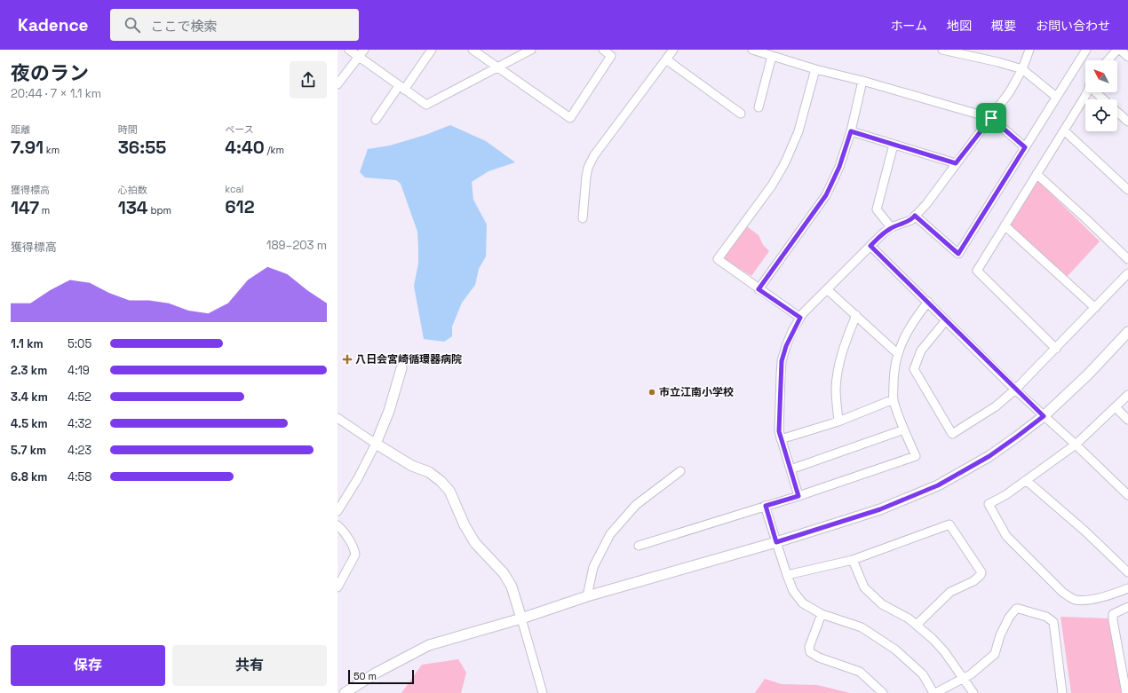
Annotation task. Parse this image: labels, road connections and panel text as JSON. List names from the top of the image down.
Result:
{
  "places": {
    "health": ["八日会宮崎循環器病院"],
    "other": ["市立江南小学校"]
  },
  "scale_bar": "50 m",
  "north": "top left",
  "page": {
    "header": "Kadence",
    "search": "ここで検索",
    "nav": [
      "ホーム",
      "地図",
      "概要",
      "お問い合わせ"
    ],
    "heading": ["夜のラン", "20:44 · 7 × 1.1 km"],
    "stats": [
      ["距離", "7.91 km"],
      ["時間", "36:55"],
      ["ペース", "4:40 /km"],
      ["獲得標高", "147 m"],
      ["心拍数", "134 bpm"],
      ["kcal", "612"]
    ],
    "chart": ["獲得標高", "189–203 m"],
    "list": [
      {
        "name": "1.1 km",
        "note": "5:05"
      },
      {
        "name": "2.3 km",
        "note": "4:19"
      },
      {
        "name": "3.4 km",
        "note": "4:52"
      },
      {
        "name": "4.5 km",
        "note": "4:32"
      },
      {
        "name": "5.7 km",
        "note": "4:23"
      },
      {
        "name": "6.8 km",
        "note": "4:58"
      }
    ],
    "buttons": ["保存", "共有"],
    "scale": "50 m"
  }
}
